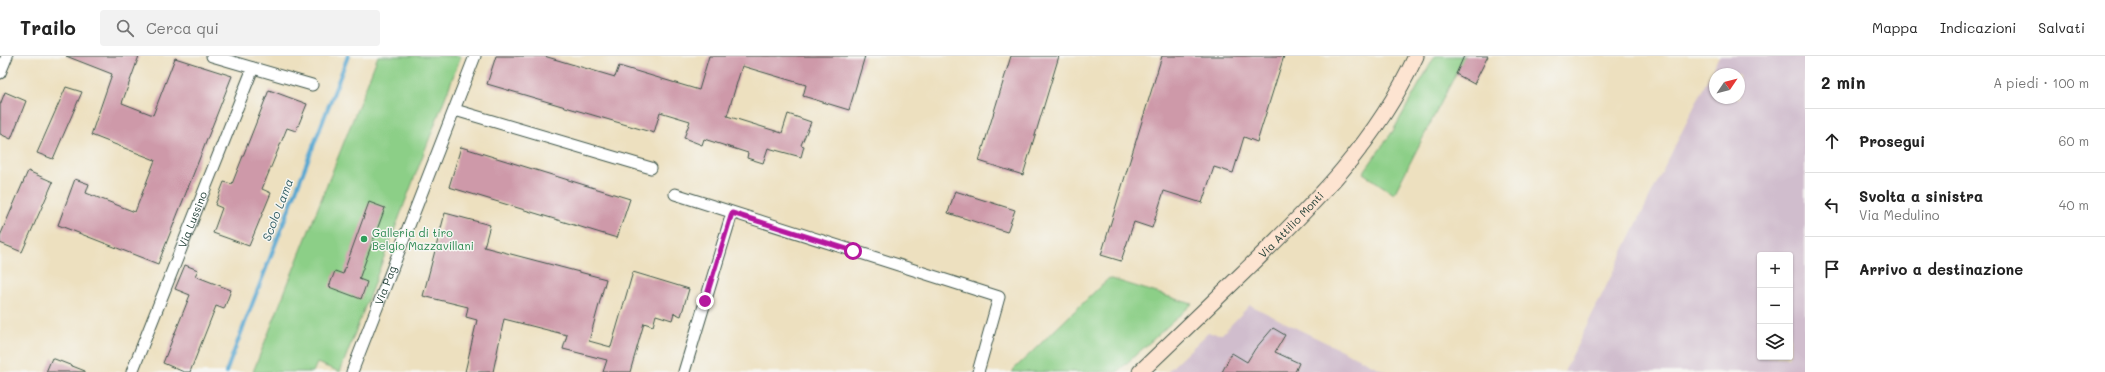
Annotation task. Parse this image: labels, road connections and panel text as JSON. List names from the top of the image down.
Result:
{
  "streets": {
    "main road": ["Via Attilio Monti"],
    "street": ["Via Lussino", "Via Pag"]
  },
  "water": ["Scolo Lama"],
  "places": ["Galleria di tiro Belgio Mazzavillani"],
  "north": "top right",
  "page": {
    "header": "Trailo",
    "search": "Cerca qui",
    "nav": ["Mappa", "Indicazioni", "Salvati"],
    "heading": ["2 min", "A piedi · 100 m"],
    "list": [
      ["Prosegui", "60 m"],
      ["Svolta a sinistra", "Via Medulino", "40 m"],
      "Arrivo a destinazione"
    ],
    "map_buttons": ["+", "−"]
  }
}
